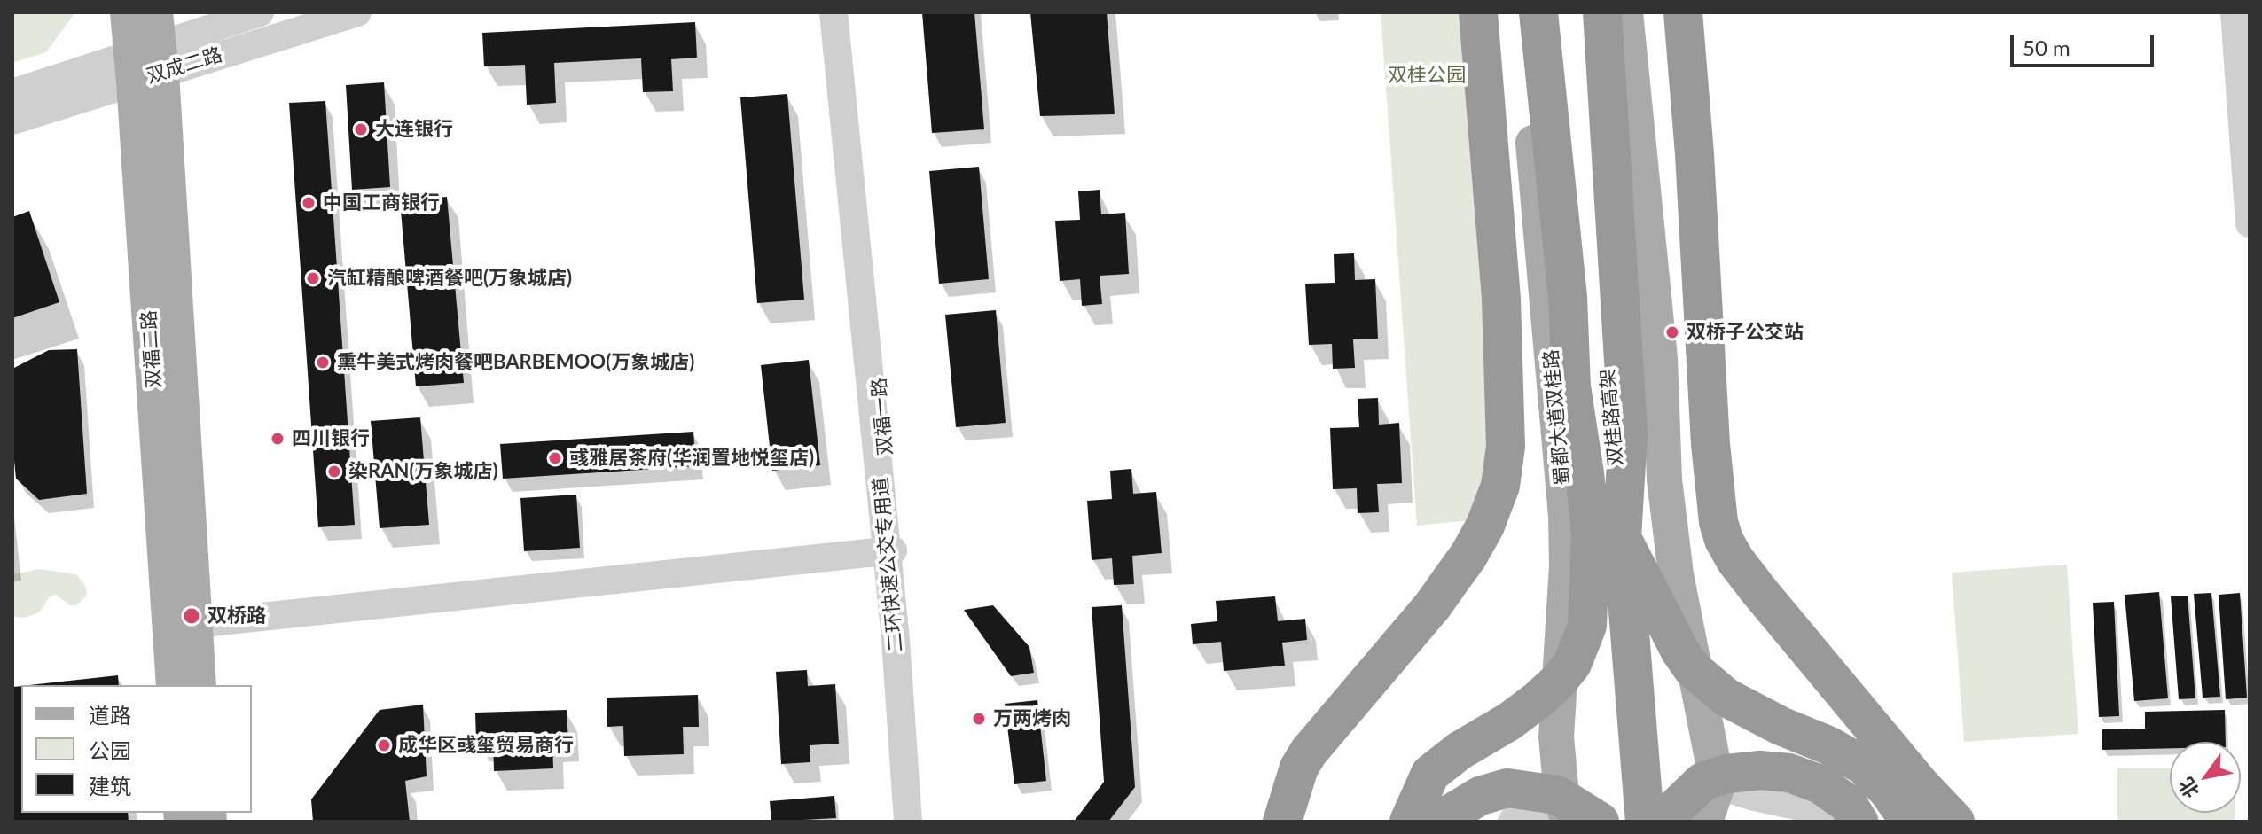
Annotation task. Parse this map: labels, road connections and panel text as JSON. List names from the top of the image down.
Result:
{
  "streets": {
    "highway": ["双桂路高架"],
    "main road": ["双福二路", "蜀都大道双桂路"],
    "street": ["双成二路", "双福一路", "二环快速公交专用道"]
  },
  "crossings": [
    ["双成二路", "双福二路"]
  ],
  "parks": ["双桂公园"],
  "places": [
    "大连银行",
    "中国工商银行",
    "汽缸精酿啤酒餐吧(万象城店)",
    "双桥子公交站",
    "熏牛美式烤肉餐吧BARBEMOO(万象城店)",
    "四川银行",
    "彧雅居茶府(华润置地悦玺店)",
    "染RAN(万象城店)",
    "双桥路",
    "万两烤肉",
    "成华区彧玺贸易商行"
  ],
  "legend": ["道路", "公园", "建筑"],
  "scale_bar": "50 m",
  "north": "bottom left"
}
